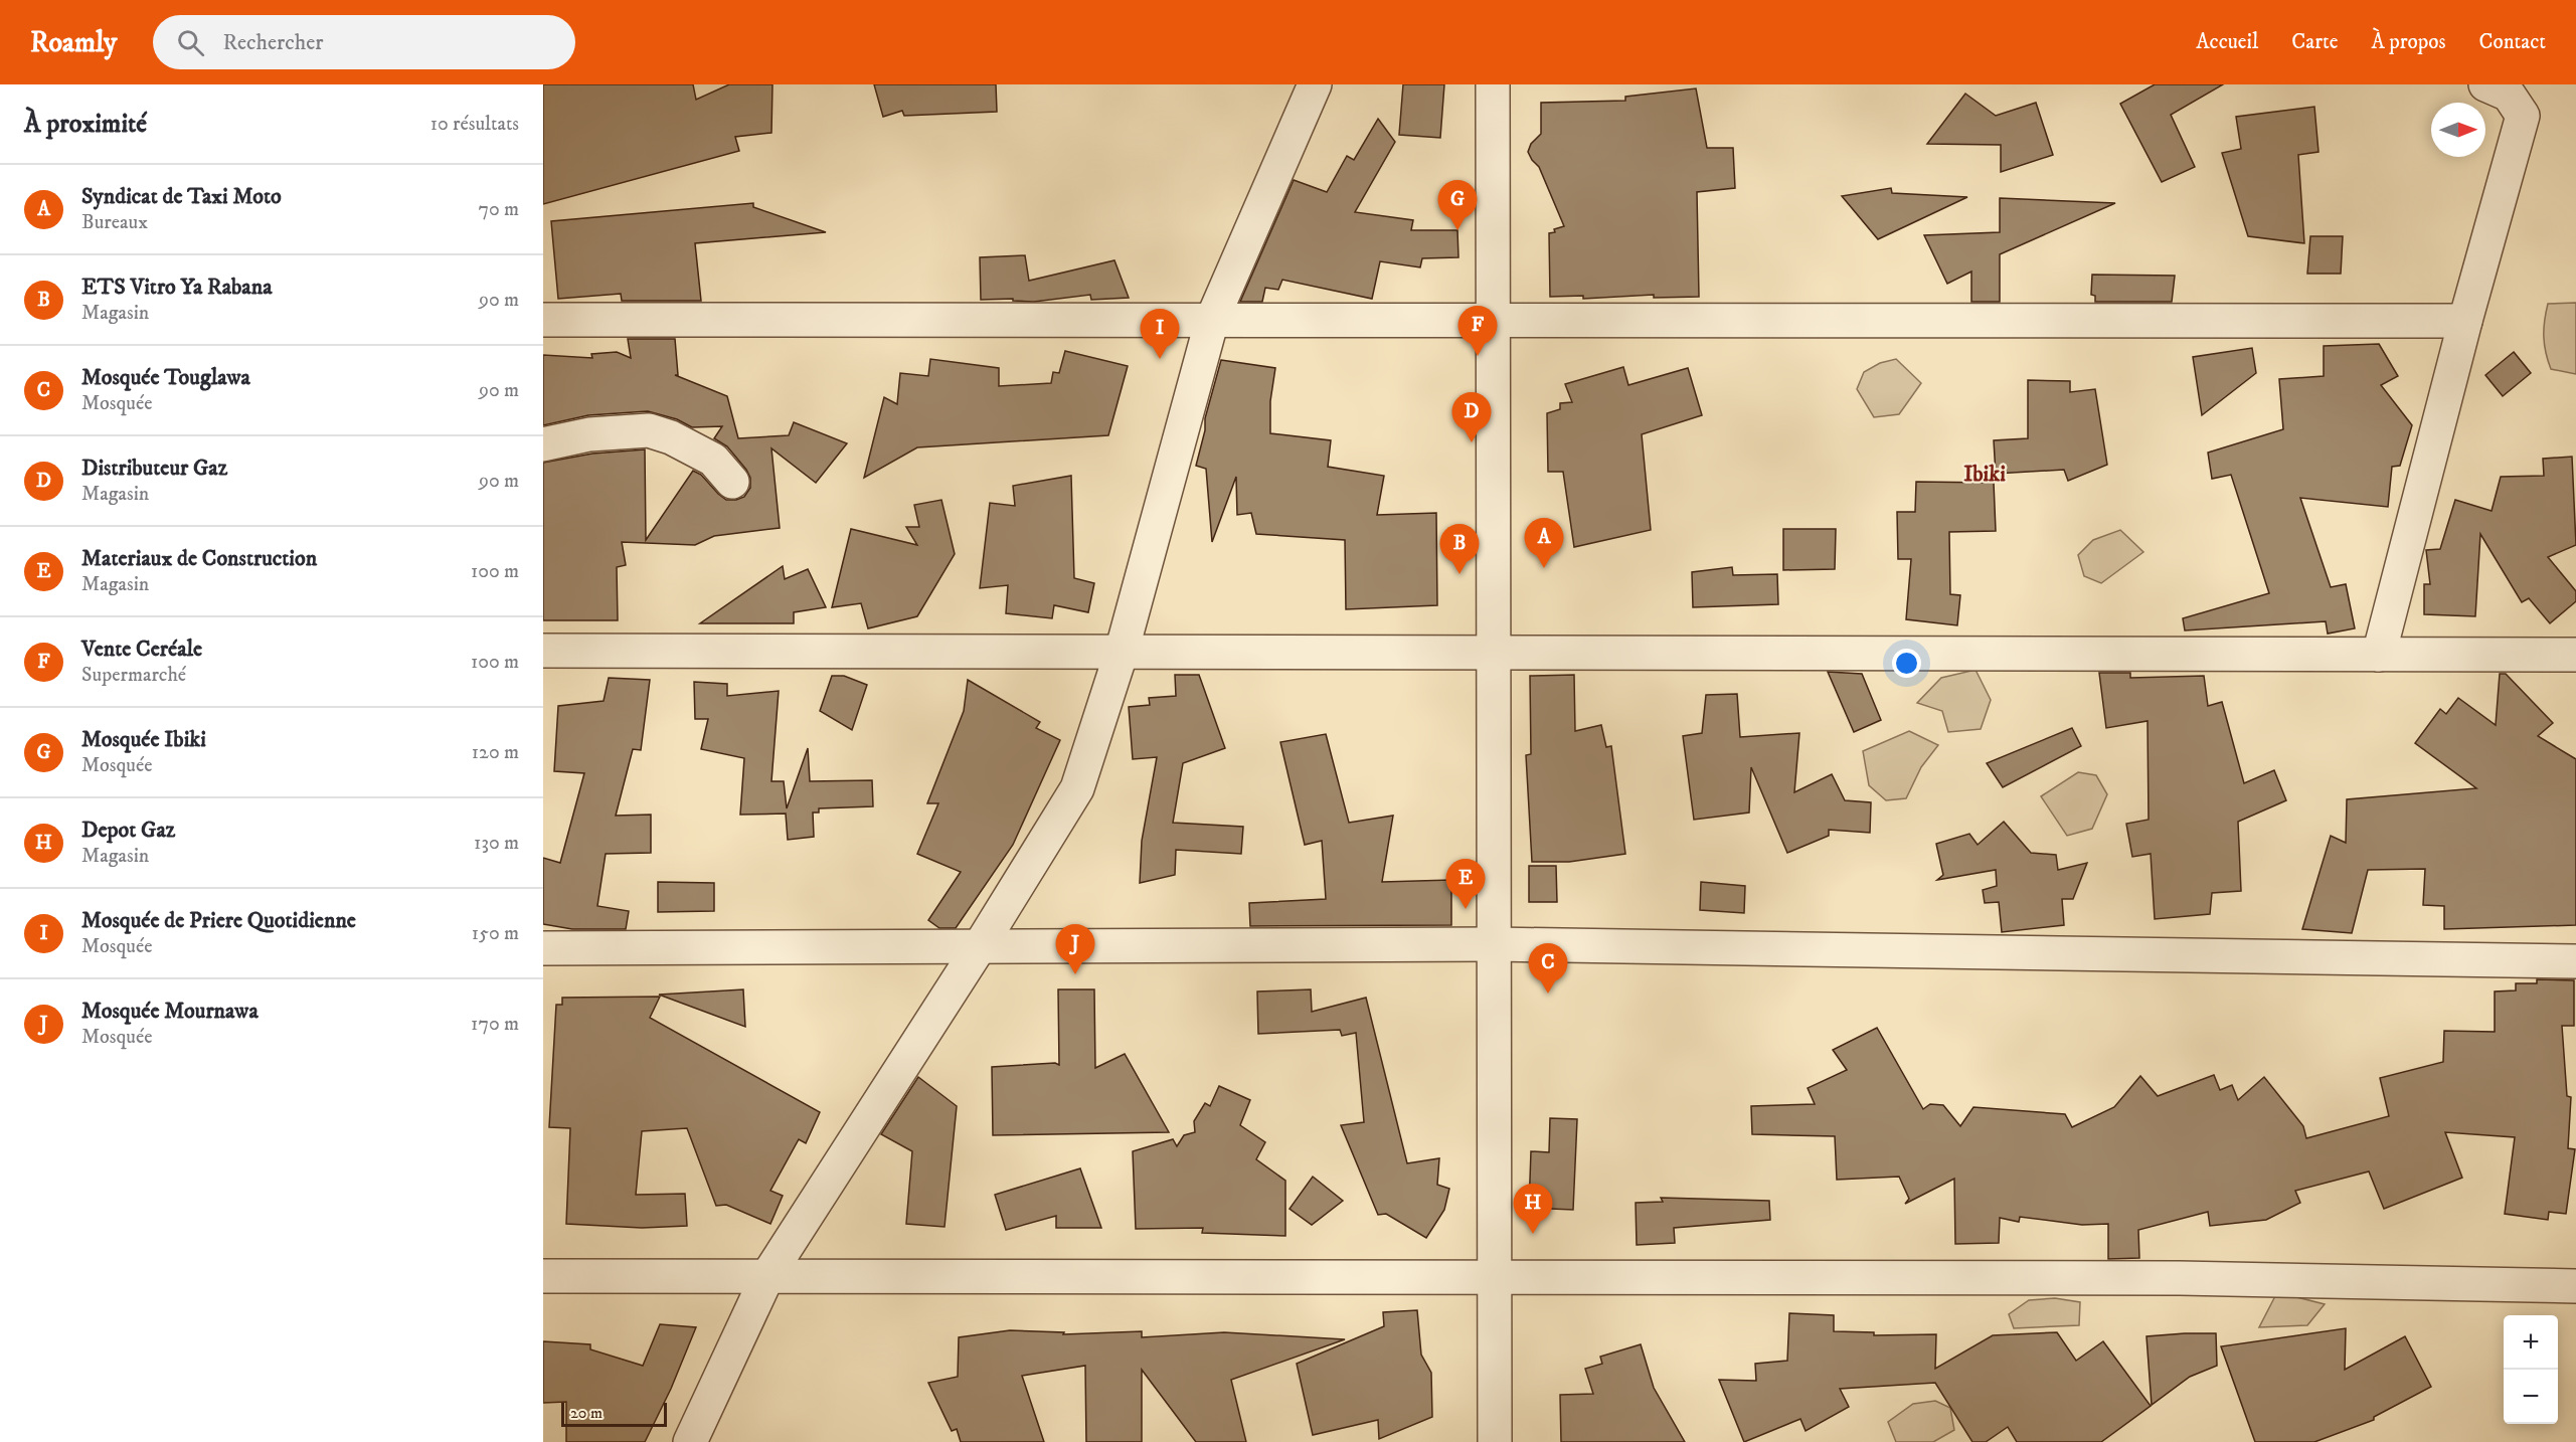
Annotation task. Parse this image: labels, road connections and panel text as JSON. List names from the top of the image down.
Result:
{
  "districts": ["Ibiki"],
  "scale_bar": "20 m",
  "north": "right",
  "page": {
    "header": "Roamly",
    "search": "Rechercher",
    "nav": [
      "Accueil",
      "Carte",
      "À propos",
      "Contact"
    ],
    "heading": ["À proximité", "10 résultats"],
    "list": [
      {
        "mark": "A",
        "name": "Syndicat de Taxi Moto",
        "note": "Bureaux",
        "value": "70 m"
      },
      {
        "mark": "B",
        "name": "ETS Vitro Ya Rabana",
        "note": "Magasin",
        "value": "90 m"
      },
      {
        "mark": "C",
        "name": "Mosquée Touglawa",
        "note": "Mosquée",
        "value": "90 m"
      },
      {
        "mark": "D",
        "name": "Distributeur Gaz",
        "note": "Magasin",
        "value": "90 m"
      },
      {
        "mark": "E",
        "name": "Materiaux de Construction",
        "note": "Magasin",
        "value": "100 m"
      },
      {
        "mark": "F",
        "name": "Vente Ceréale",
        "note": "Supermarché",
        "value": "100 m"
      },
      {
        "mark": "G",
        "name": "Mosquée Ibiki",
        "note": "Mosquée",
        "value": "120 m"
      },
      {
        "mark": "H",
        "name": "Depot Gaz",
        "note": "Magasin",
        "value": "130 m"
      },
      {
        "mark": "I",
        "name": "Mosquée de Priere Quotidienne",
        "note": "Mosquée",
        "value": "150 m"
      },
      {
        "mark": "J",
        "name": "Mosquée Mournawa",
        "note": "Mosquée",
        "value": "170 m"
      }
    ],
    "pins": [
      "G",
      "F",
      "I",
      "D",
      "A",
      "B",
      "E",
      "J",
      "C",
      "H"
    ],
    "map_buttons": ["+", "−"],
    "scale": "20 m"
  }
}
